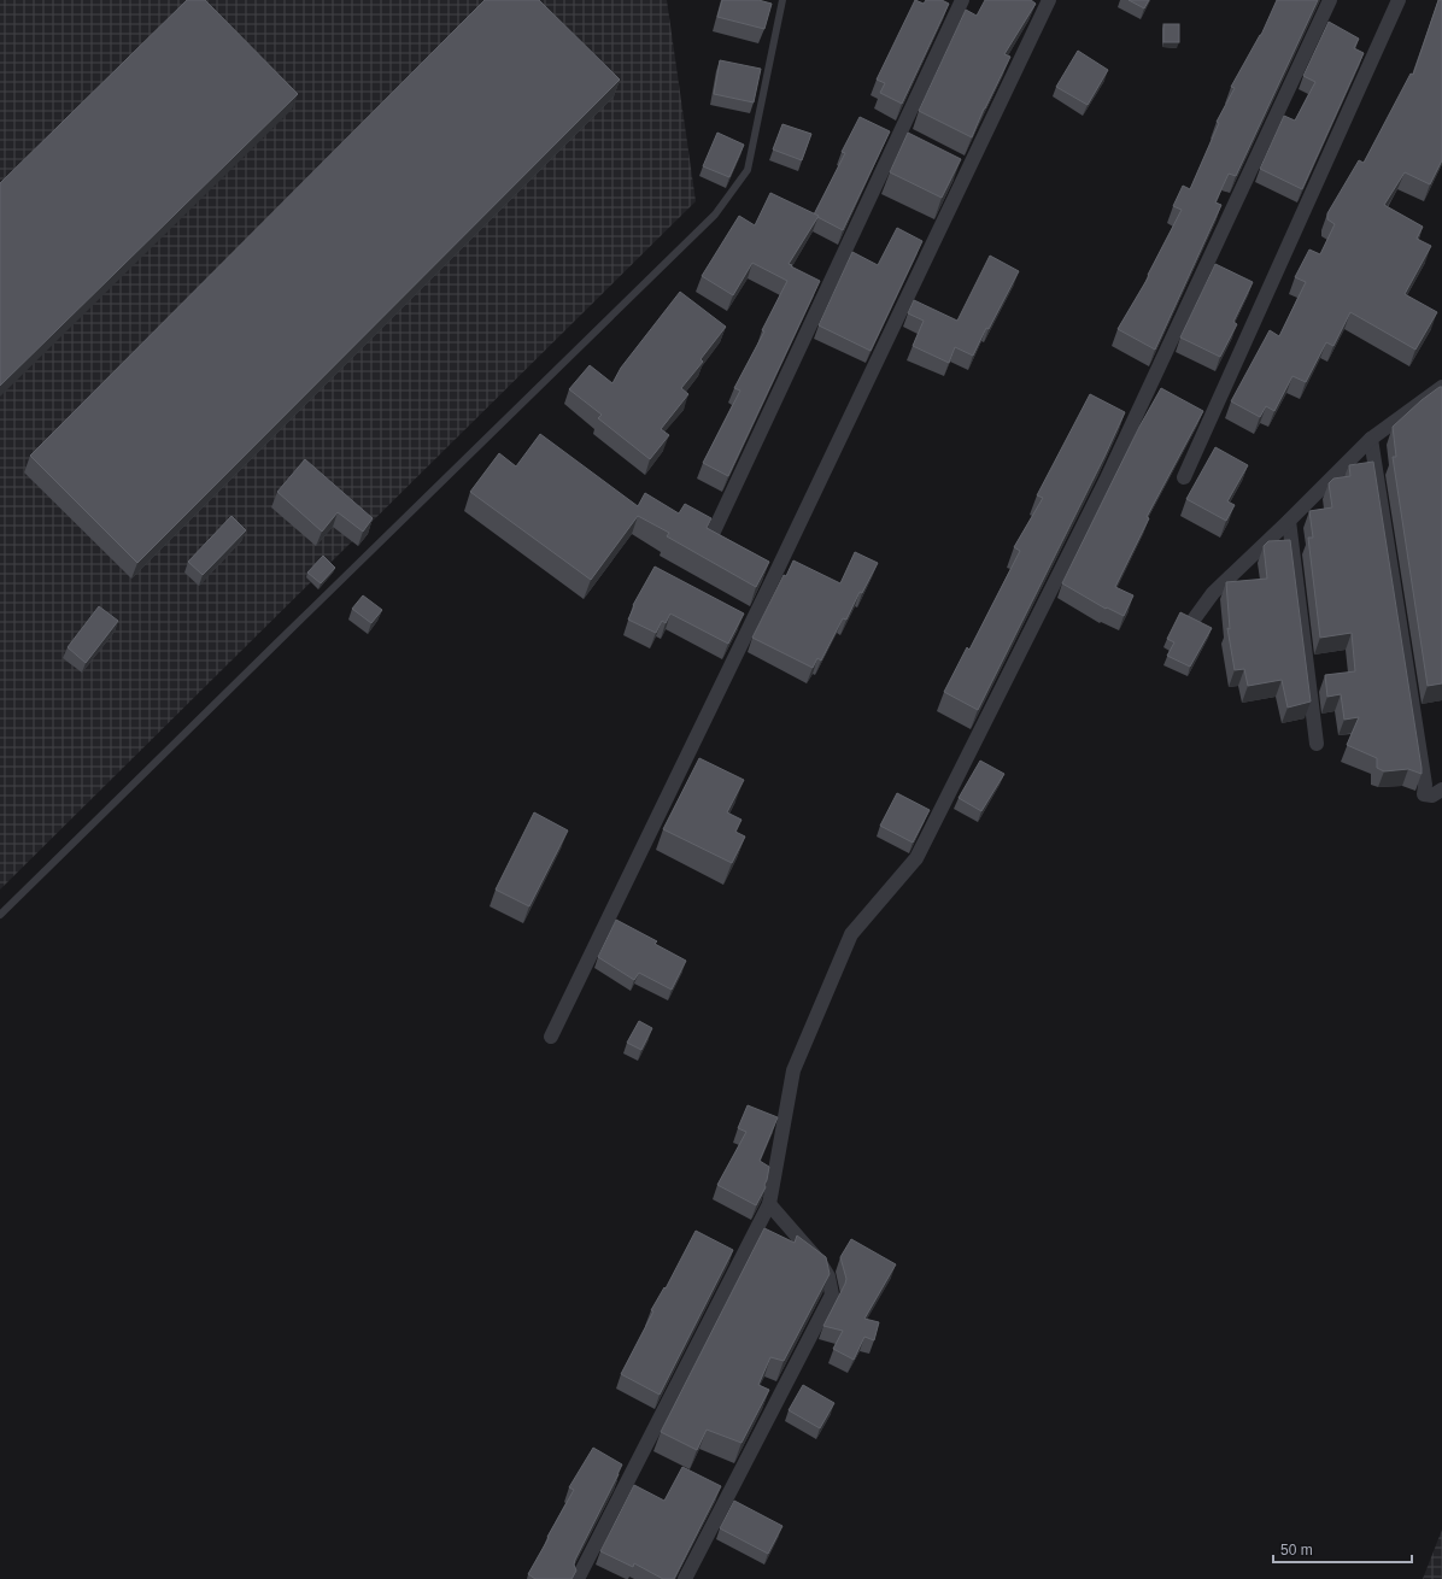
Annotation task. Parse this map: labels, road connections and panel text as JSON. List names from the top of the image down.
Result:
{
  "scale_bar": "50 m"
}
